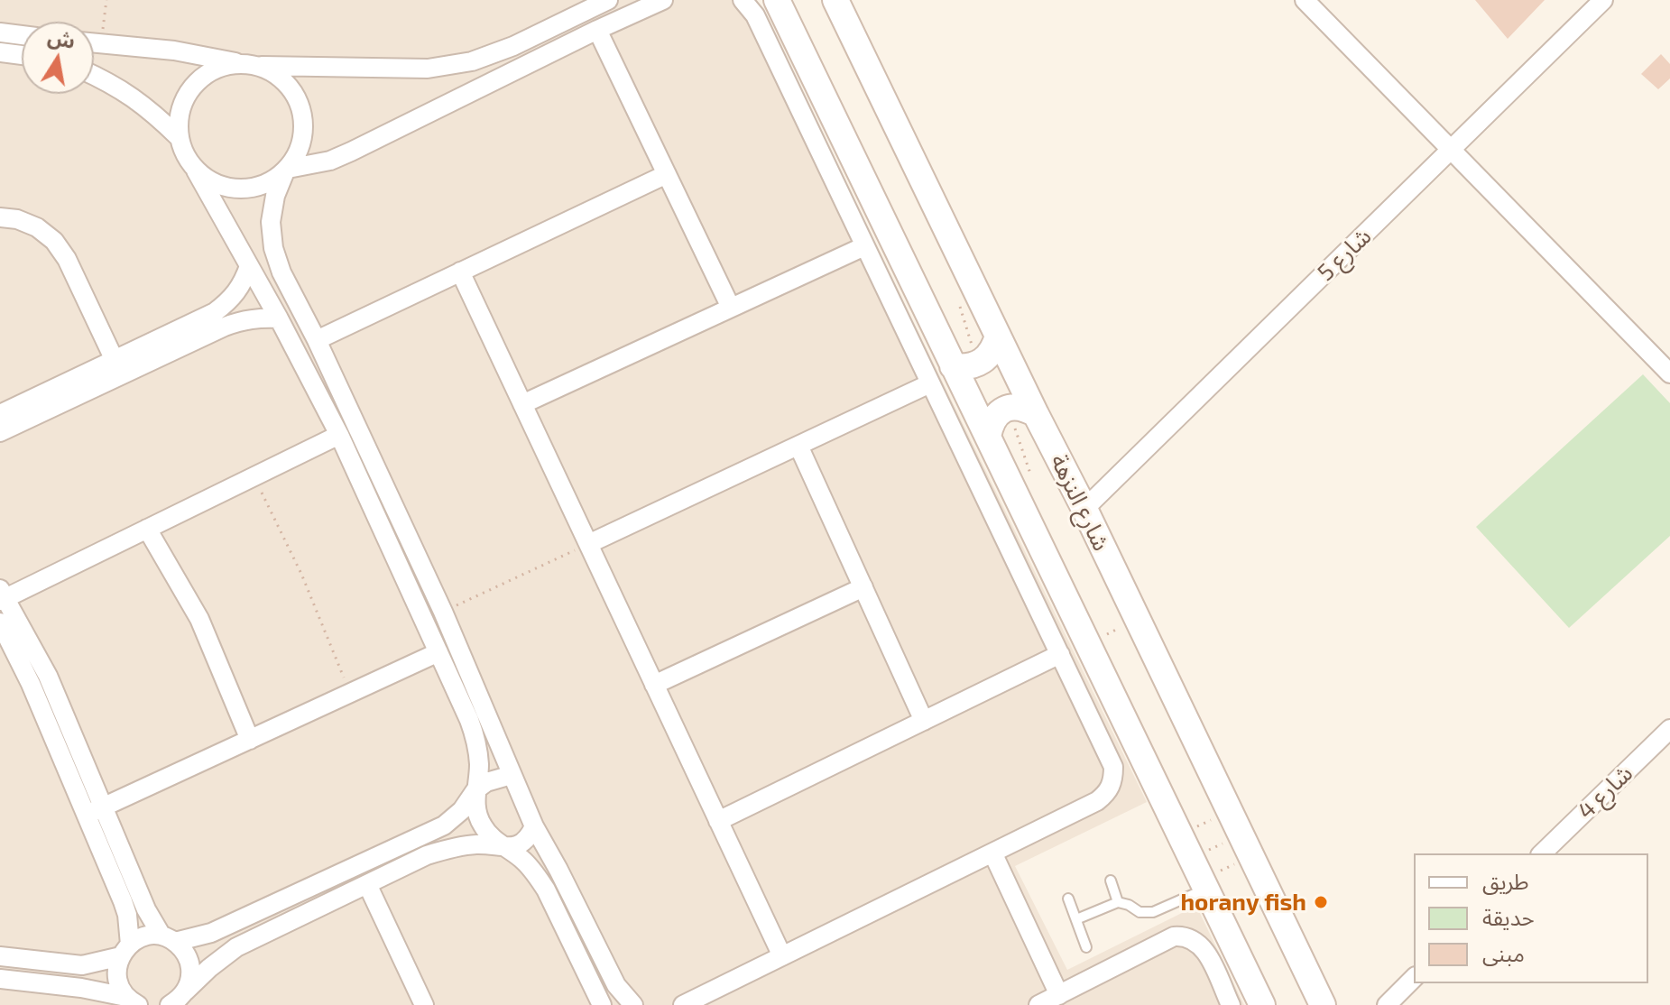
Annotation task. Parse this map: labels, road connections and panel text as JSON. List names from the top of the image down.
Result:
{
  "streets": {
    "main road": ["شارع النزهة"],
    "street": ["شارع 5", "شارع 4"]
  },
  "crossings": [
    ["شارع 5", "شارع النزهة"]
  ],
  "places": ["horany fish"],
  "legend": ["طريق", "حديقة", "مبنى"],
  "north": "top"
}
